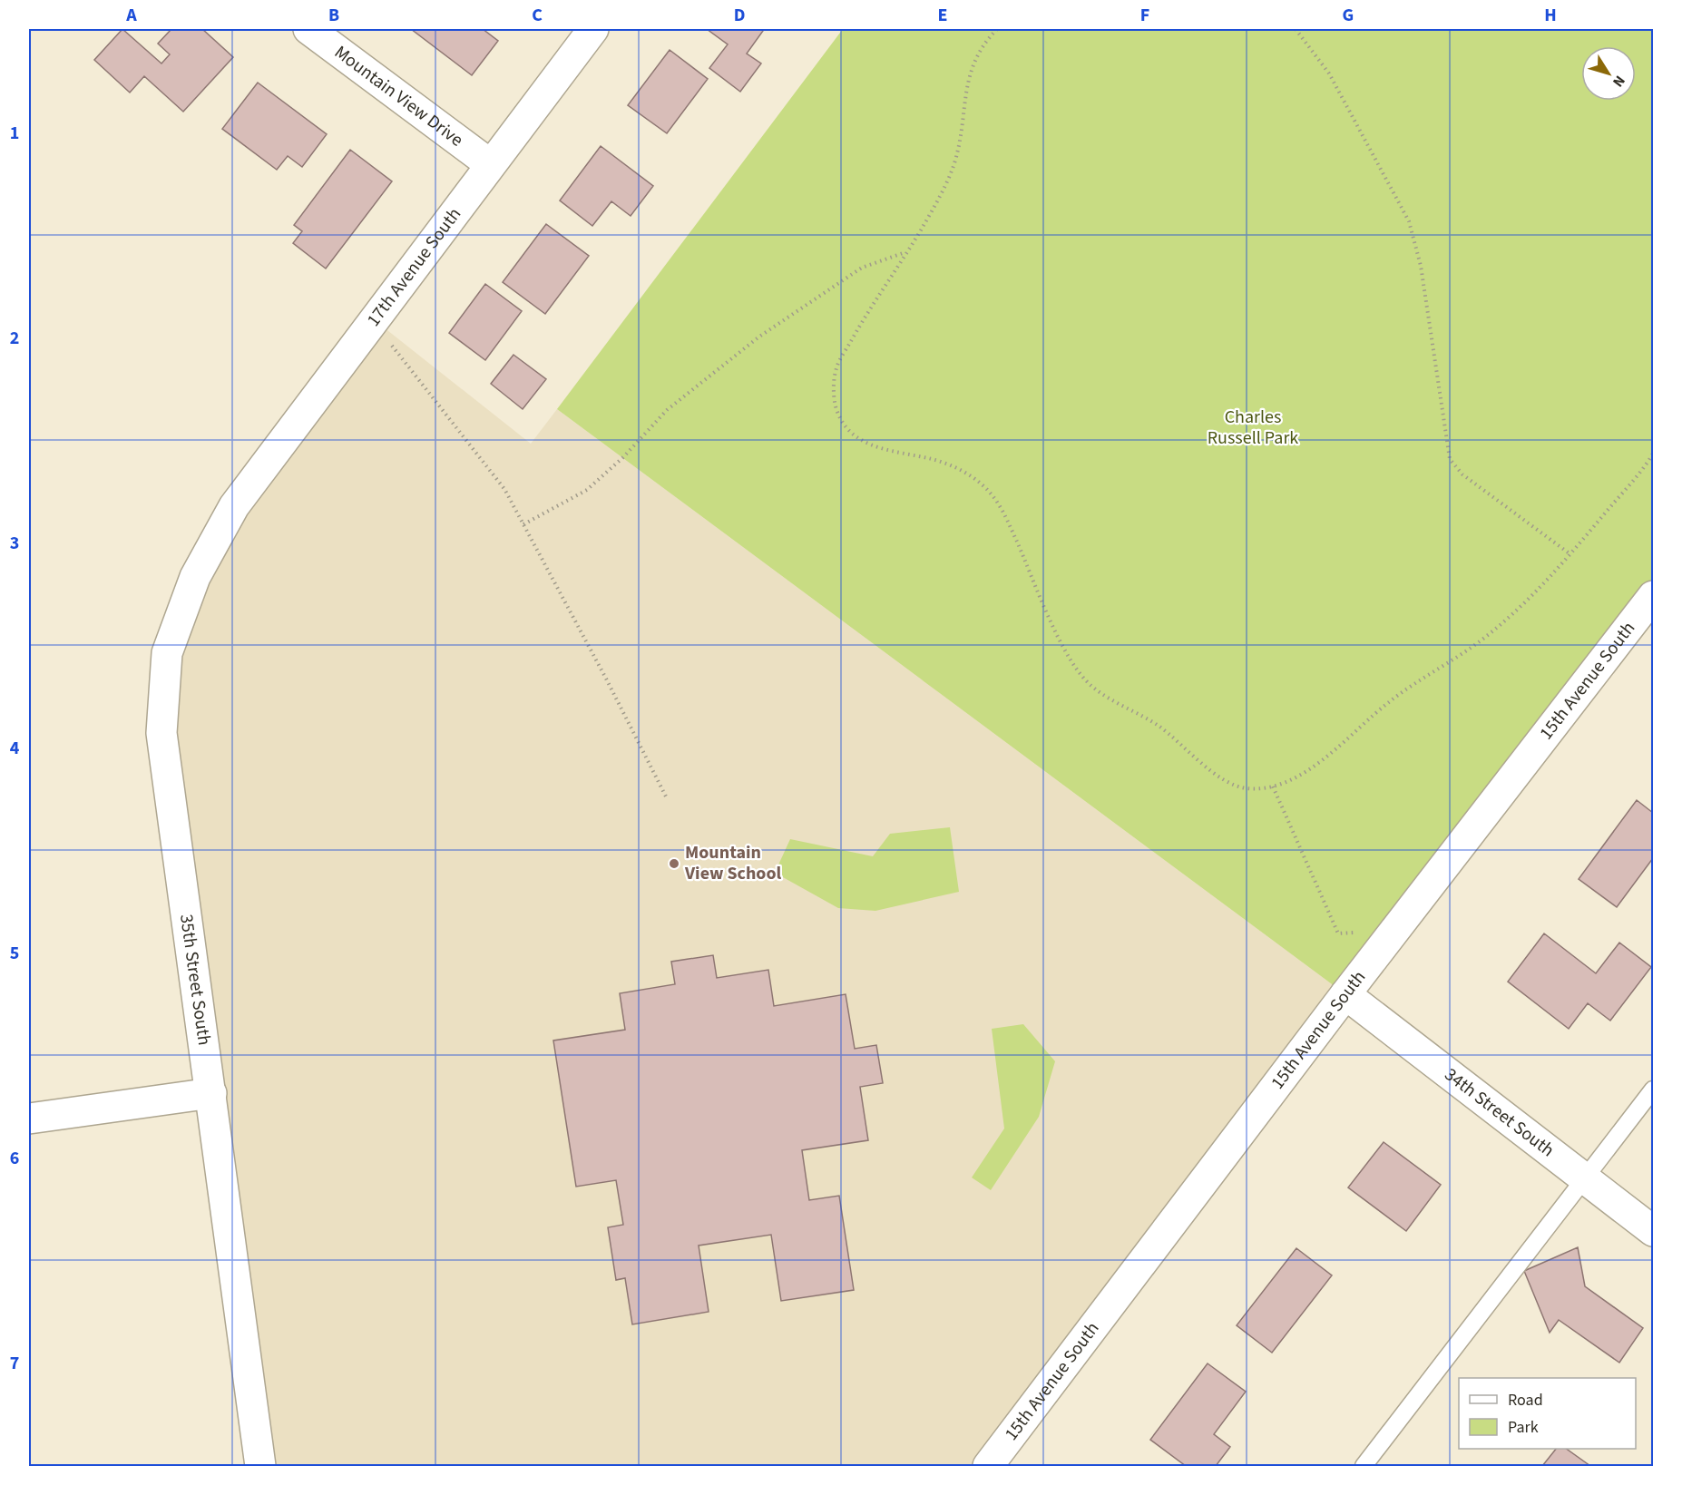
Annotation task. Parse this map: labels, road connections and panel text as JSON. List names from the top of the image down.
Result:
{
  "streets": {
    "street": [
      "Mountain View Drive",
      "17th Avenue South",
      "15th Avenue South",
      "35th Street South",
      "34th Street South"
    ]
  },
  "crossings": [
    ["Mountain View Drive", "17th Avenue South"],
    ["17th Avenue South", "35th Street South"],
    ["15th Avenue South", "34th Street South"]
  ],
  "parks": ["Charles Russell Park"],
  "places": ["Mountain View School"],
  "legend": ["Road", "Park"],
  "north": "bottom right",
  "grid": {
    "columns": [
      "A",
      "B",
      "C",
      "D",
      "E",
      "F",
      "G",
      "H"
    ],
    "rows": [
      "1",
      "2",
      "3",
      "4",
      "5",
      "6",
      "7"
    ]
  }
}
